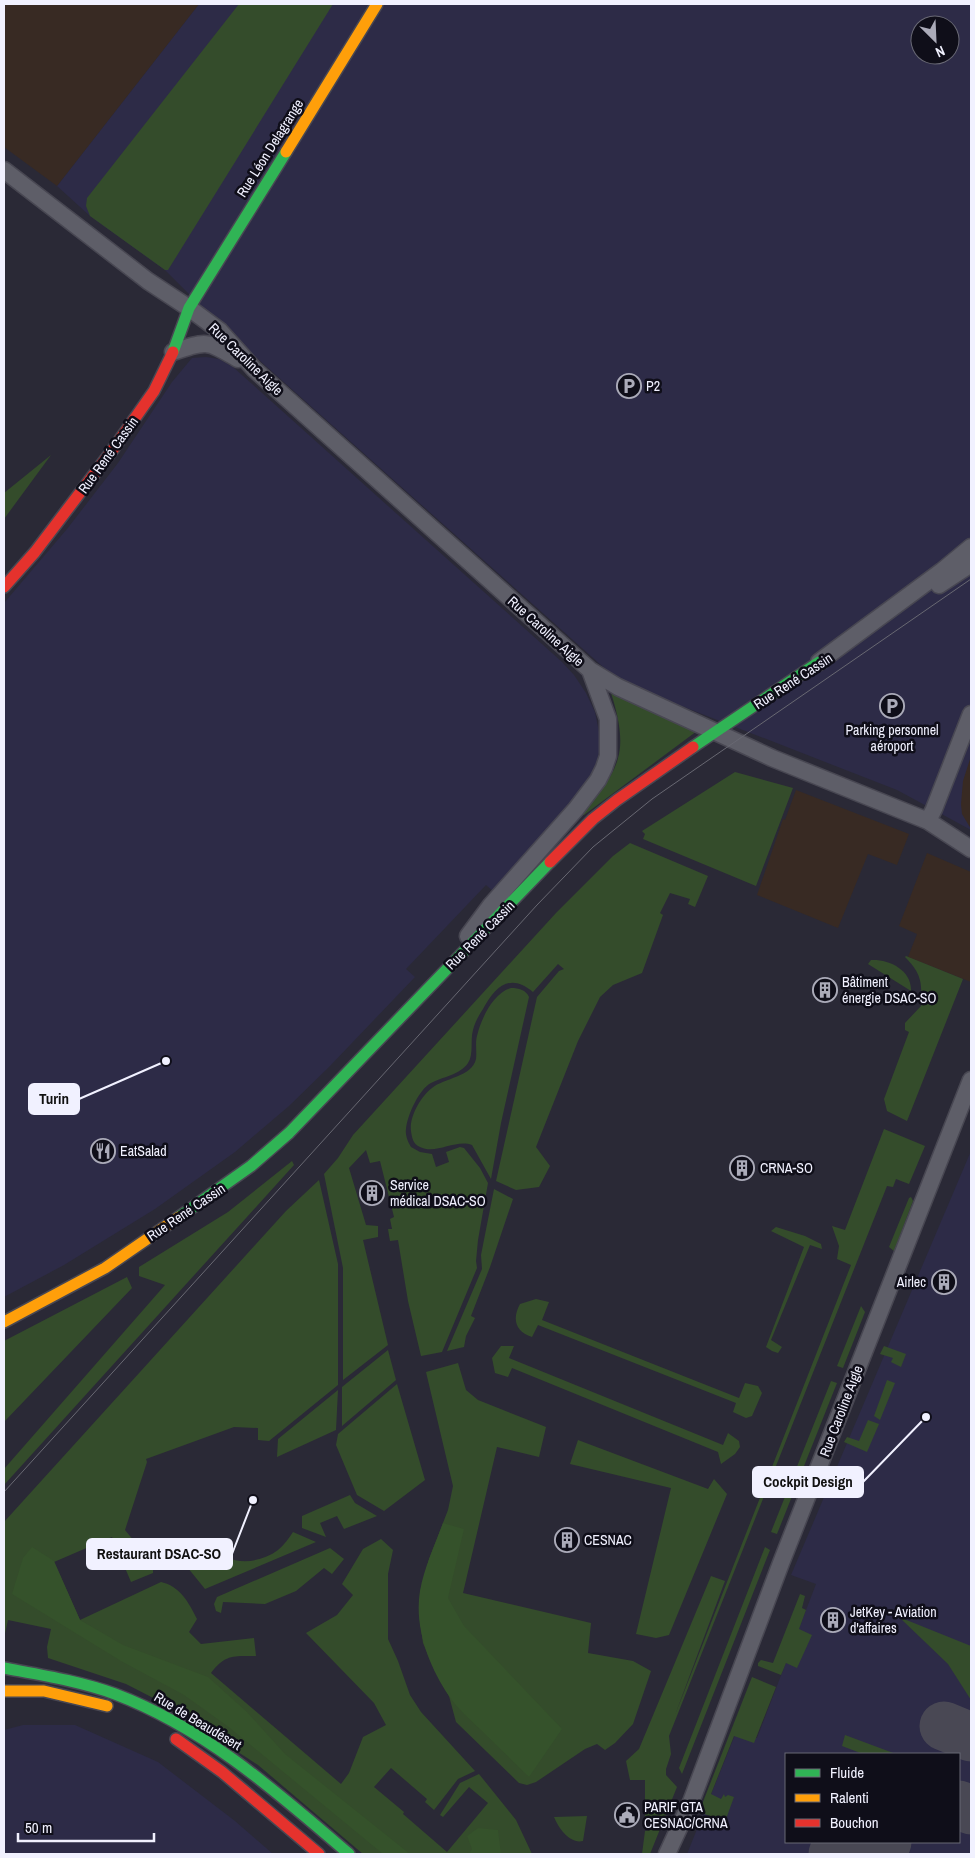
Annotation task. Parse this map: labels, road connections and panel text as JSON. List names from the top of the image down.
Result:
{
  "streets": {
    "street": [
      "Rue Léon Delagrange",
      "Rue Caroline Aigle",
      "Rue René Cassin",
      "Rue de Beaudésert"
    ]
  },
  "crossings": [
    ["Rue Léon Delagrange", "Rue Caroline Aigle"],
    ["Rue Léon Delagrange", "Rue René Cassin"],
    ["Rue Caroline Aigle", "Rue René Cassin"]
  ],
  "places": {
    "parking": ["P2", "Parking personnel aéroport"],
    "building": [
      "Bâtiment énergie DSAC-SO",
      "CRNA-SO",
      "Service médical DSAC-SO",
      "Airlec",
      "CESNAC",
      "JetKey - Aviation d'affaires"
    ],
    "other": ["Turin", "Cockpit Design", "Restaurant DSAC-SO"],
    "restaurant": ["EatSalad"],
    "public building": ["PARIF GTA CESNAC/CRNA"]
  },
  "legend": ["Fluide", "Ralenti", "Bouchon"],
  "scale_bar": "50 m",
  "north": "bottom right"
}
